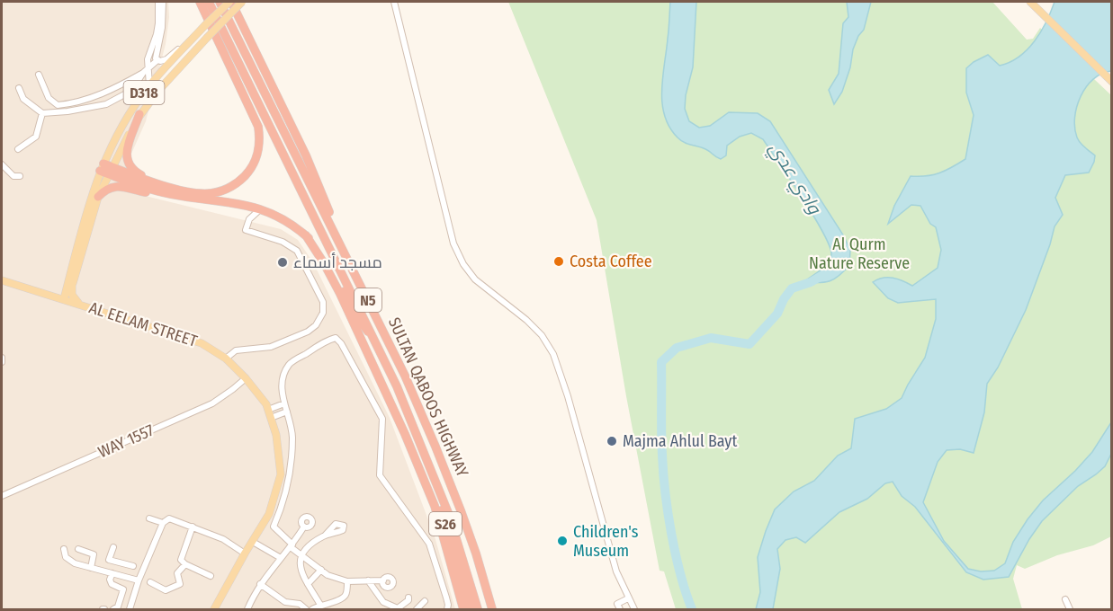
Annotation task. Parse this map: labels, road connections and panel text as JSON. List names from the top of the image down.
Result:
{
  "streets": {
    "highway": ["N5", "SULTAN QABOOS HIGHWAY", "S26"],
    "main road": ["D318", "AL EELAM STREET"],
    "street": ["WAY 1557"]
  },
  "crossings": [
    ["D318", "AL EELAM STREET"],
    ["AL EELAM STREET", "WAY 1557"],
    ["SULTAN QABOOS HIGHWAY", "S26"]
  ],
  "water": ["وادي عدي"],
  "parks": ["Al Qurm Nature Reserve"],
  "places": [
    "Costa Coffee",
    "مسجد أسماء",
    "Majma Ahlul Bayt",
    "Children's Museum"
  ]
}
